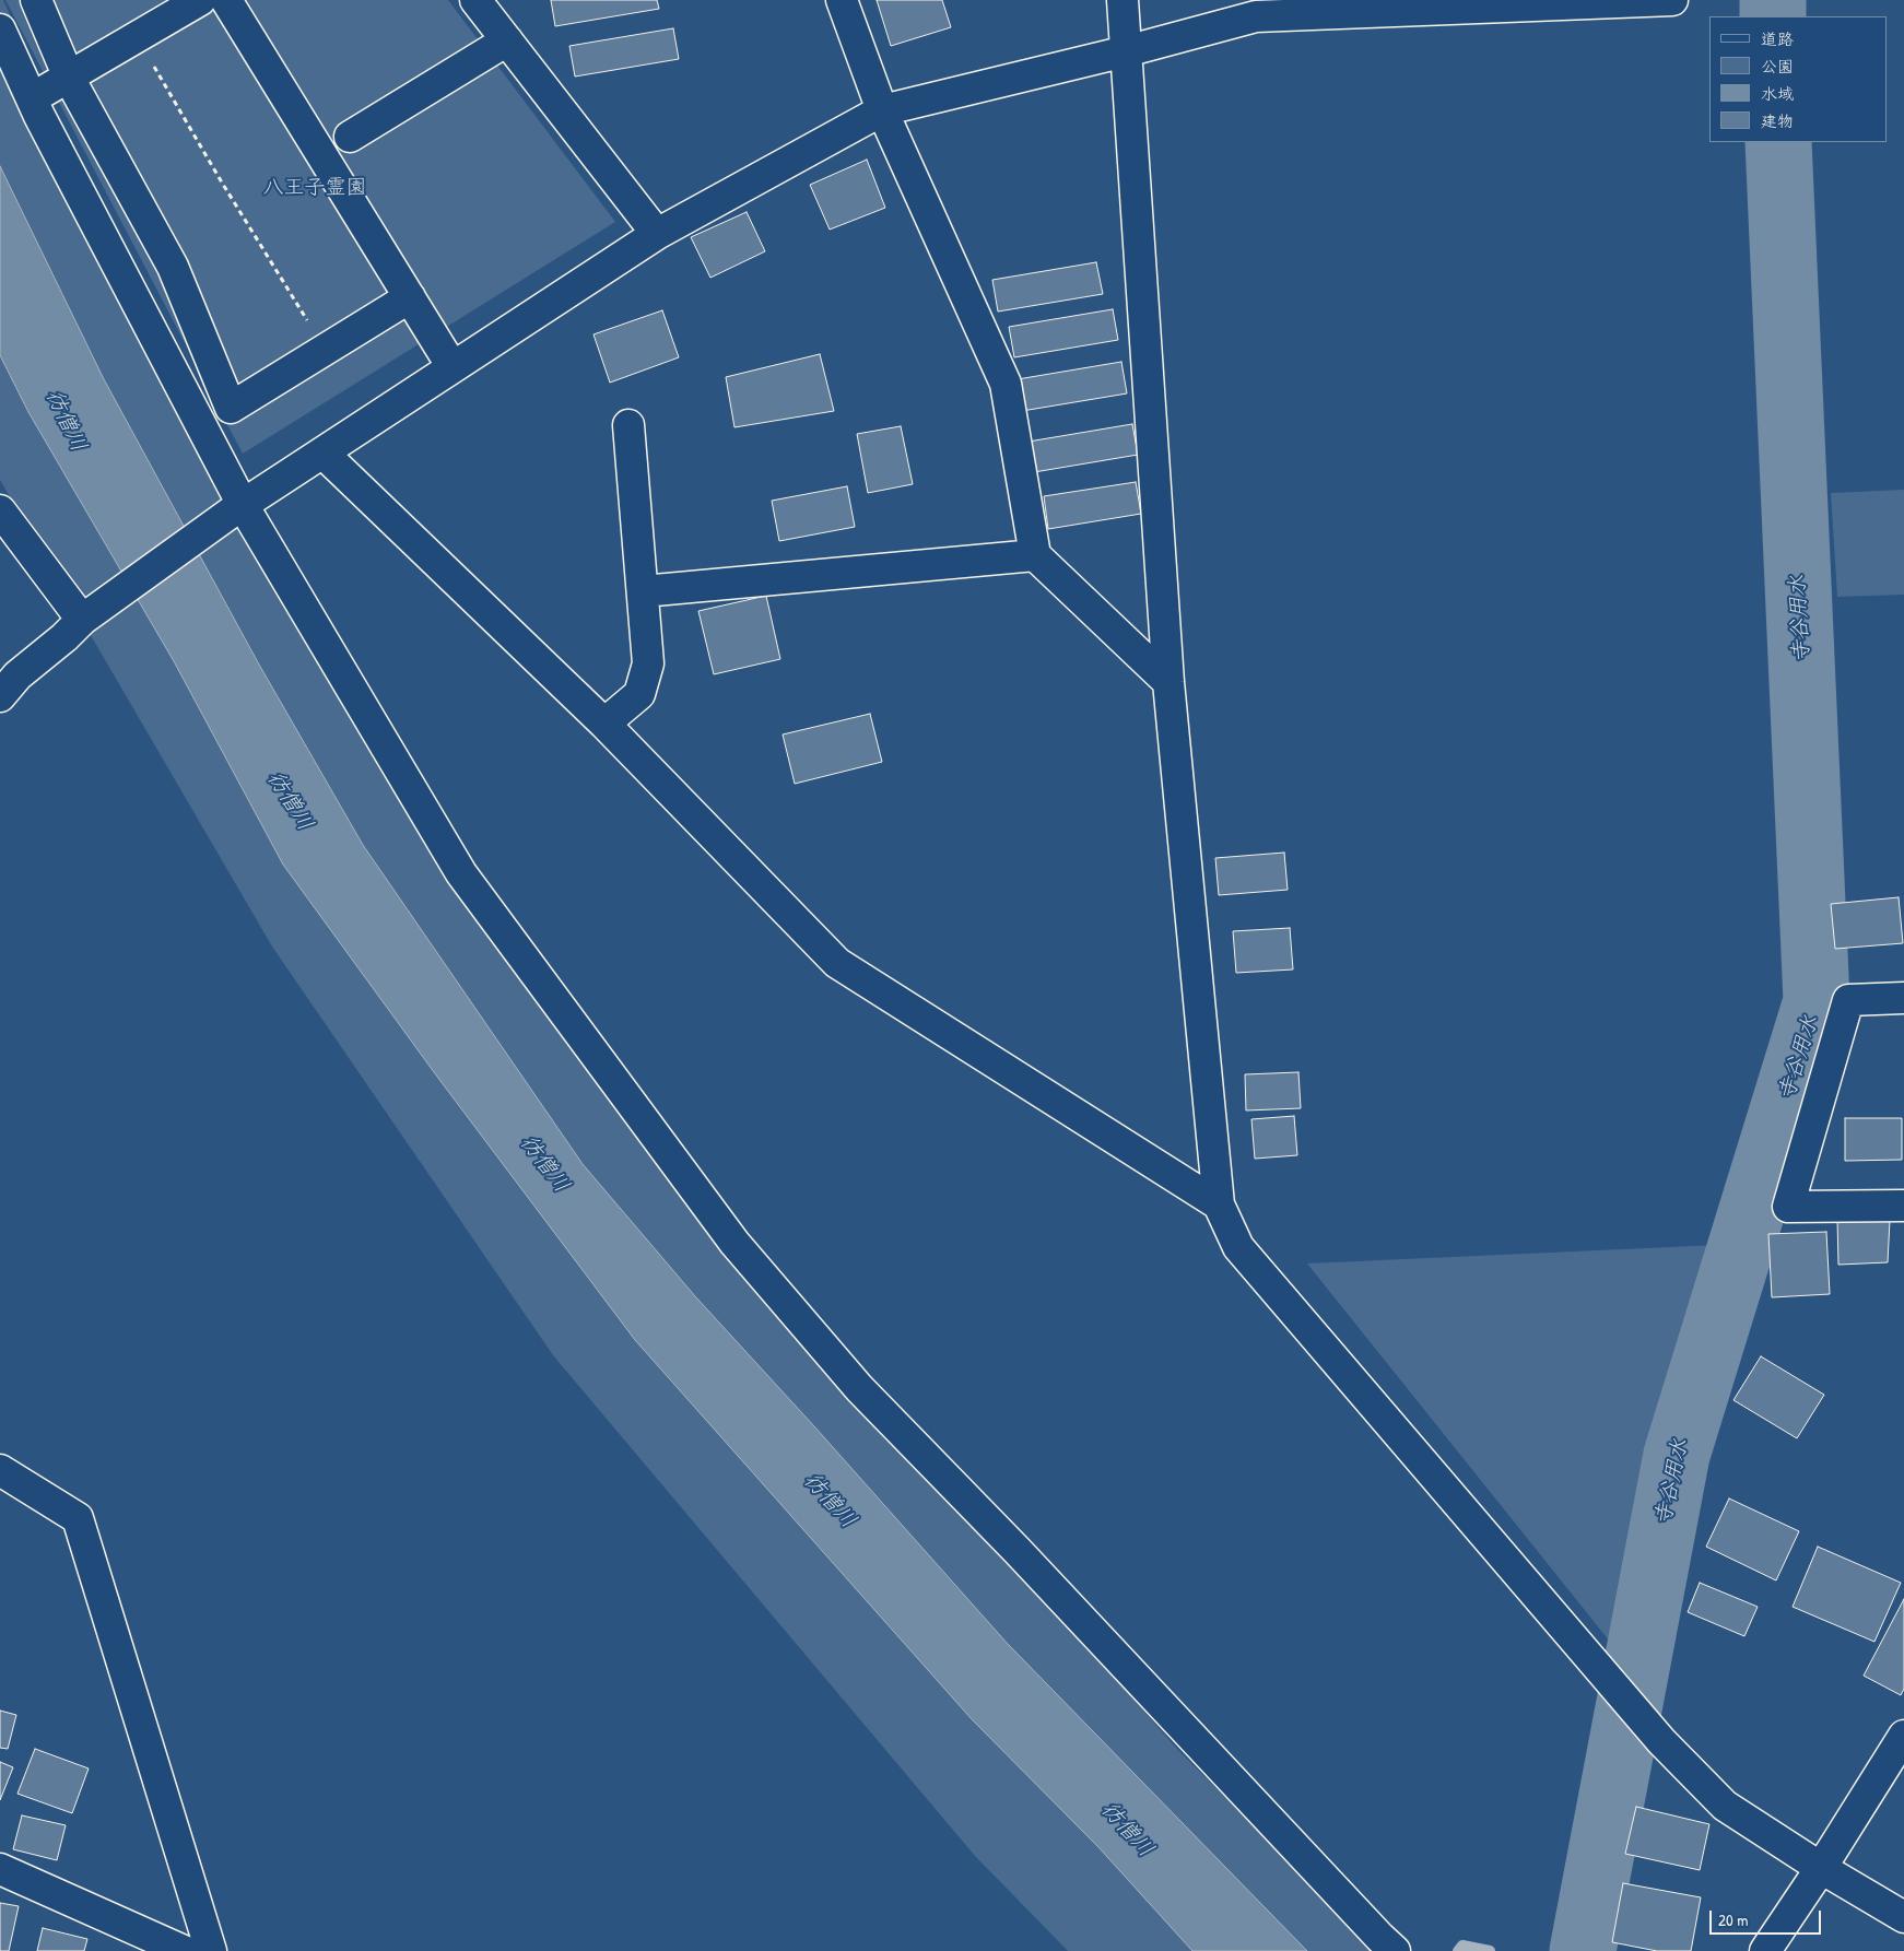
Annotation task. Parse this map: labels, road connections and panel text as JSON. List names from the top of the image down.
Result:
{
  "water": ["彷僧川", "寺谷用水"],
  "parks": ["八王子霊園"],
  "legend": [
    "道路",
    "公園",
    "水域",
    "建物"
  ],
  "scale_bar": "20 m"
}
